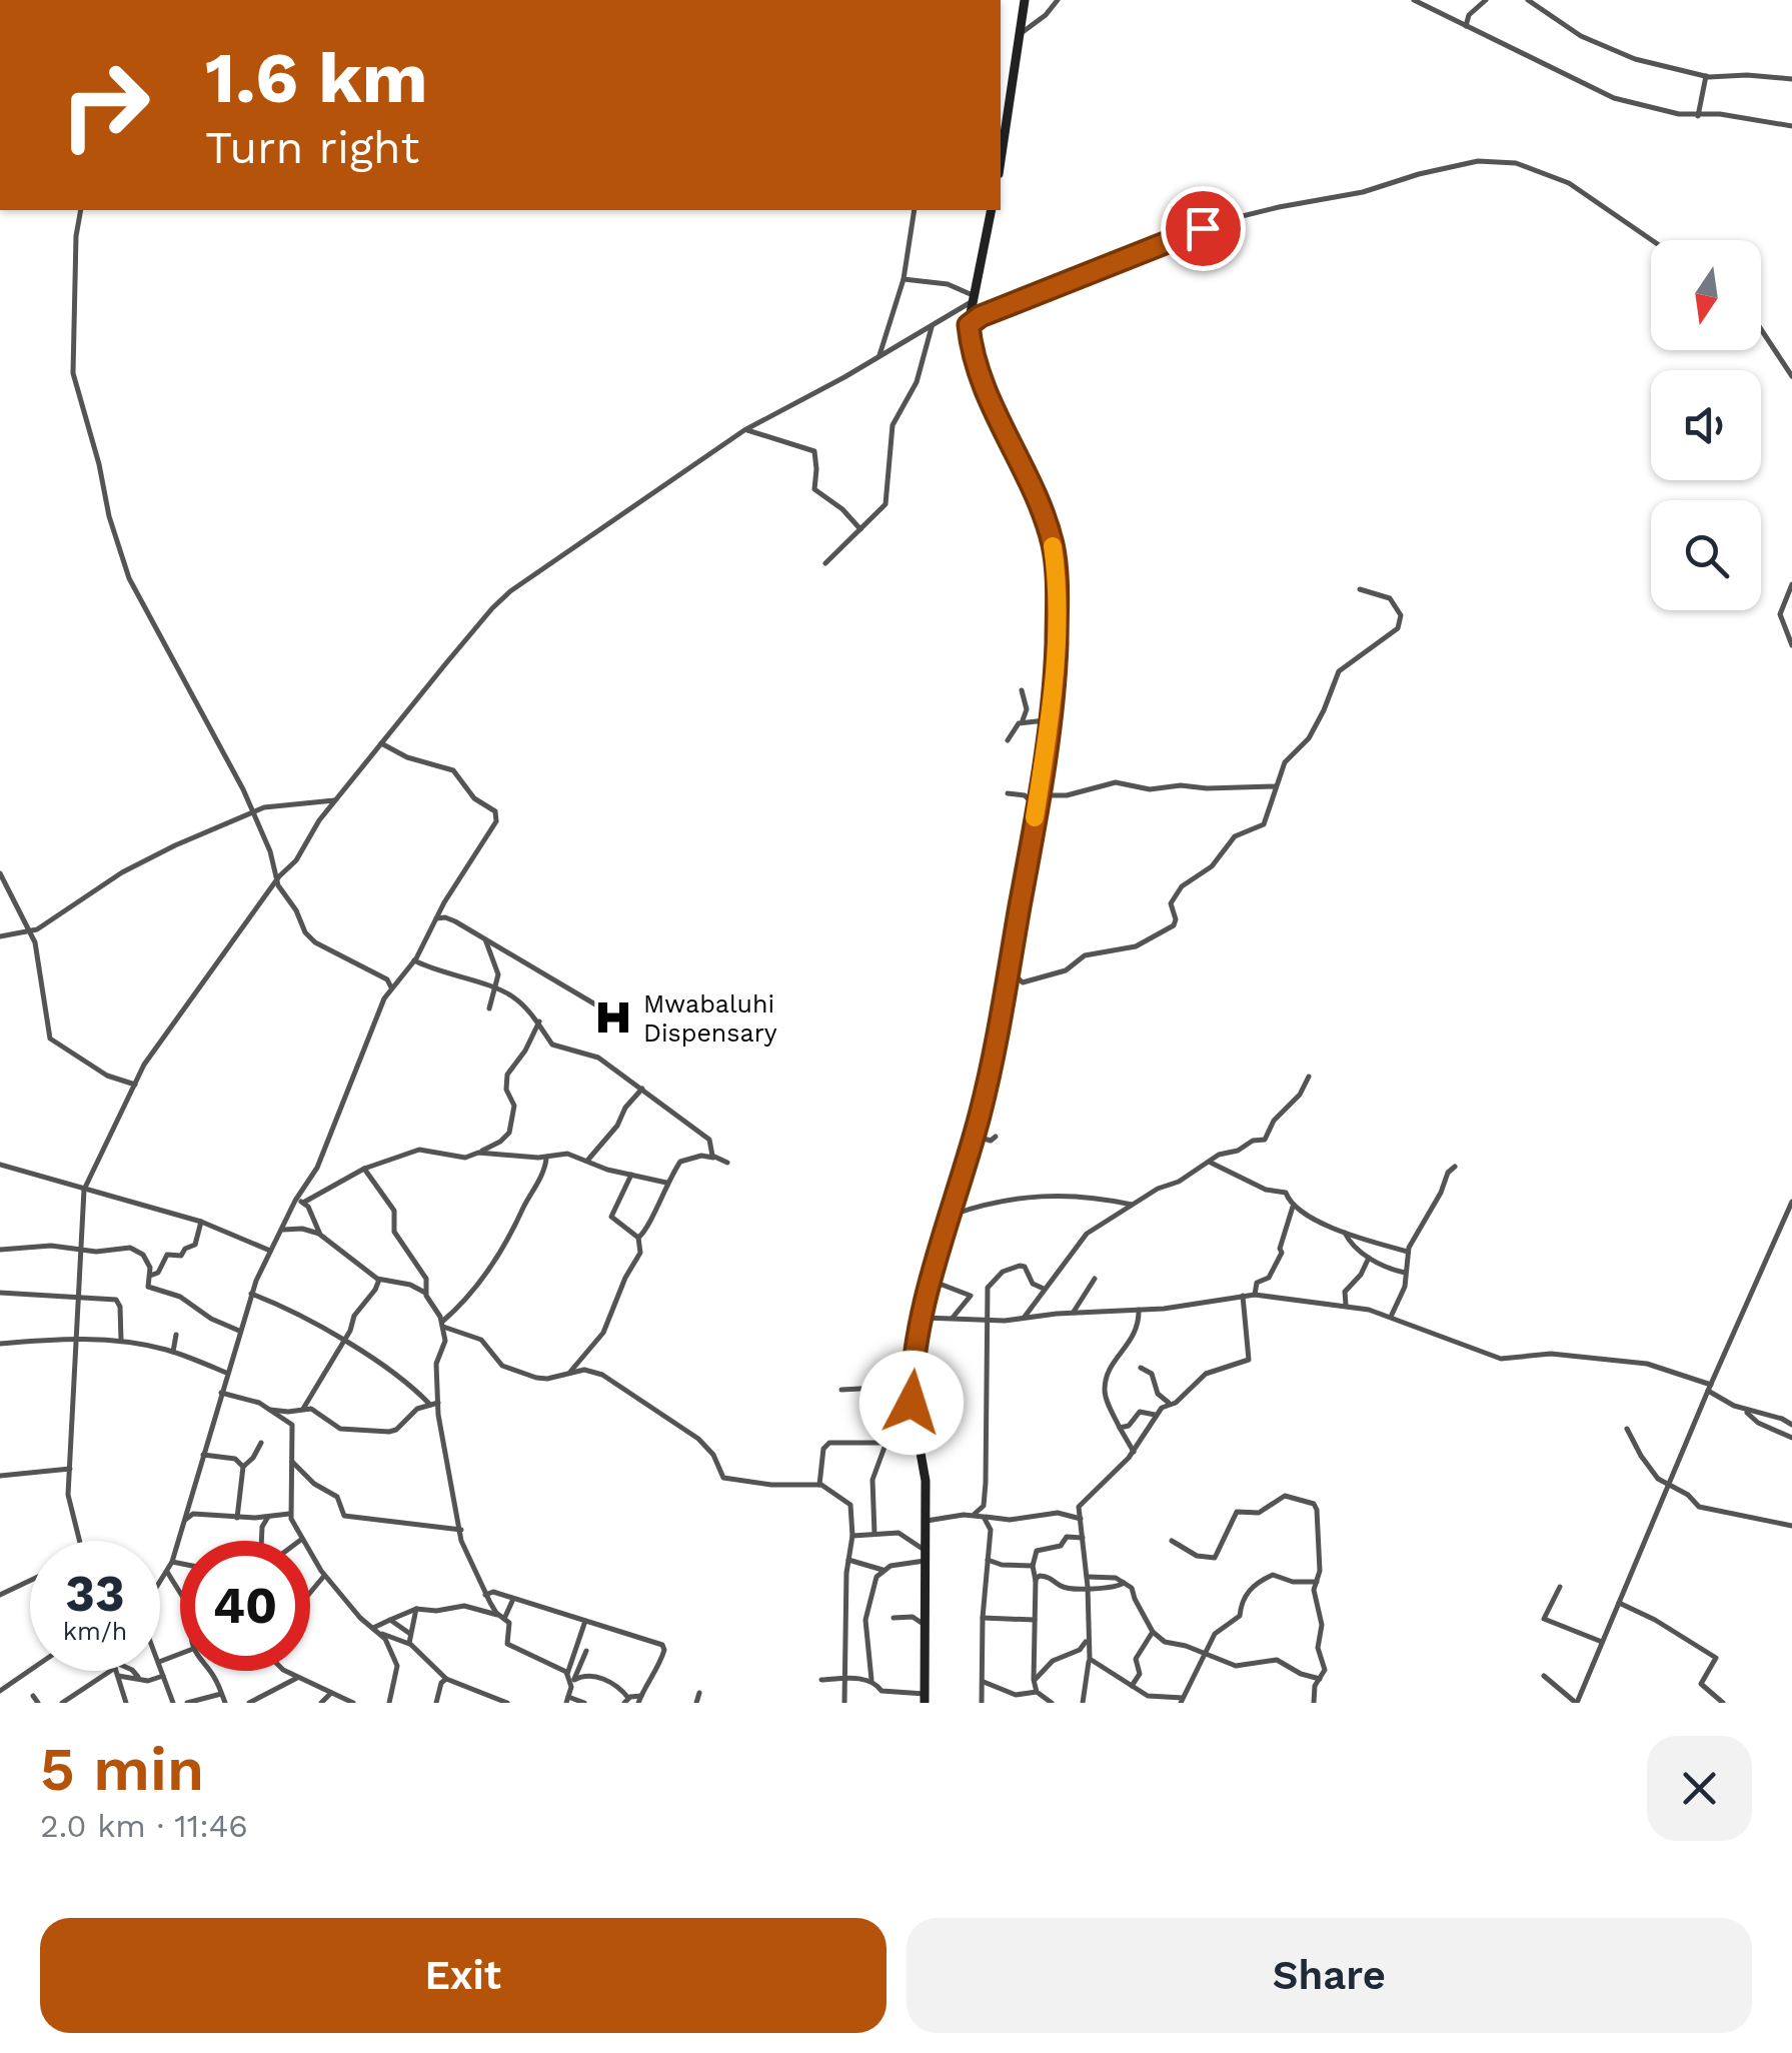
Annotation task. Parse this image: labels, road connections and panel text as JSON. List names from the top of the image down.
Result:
{
  "places": {
    "hospital": ["Mwabaluhi Dispensary"]
  },
  "north": "bottom",
  "page": {
    "turn": ["1.6 km", "Turn right"],
    "speed": "33 km/h",
    "limit": "40",
    "heading": ["5 min", "2.0 km · 11:46"],
    "buttons": ["Exit", "Share"]
  }
}
